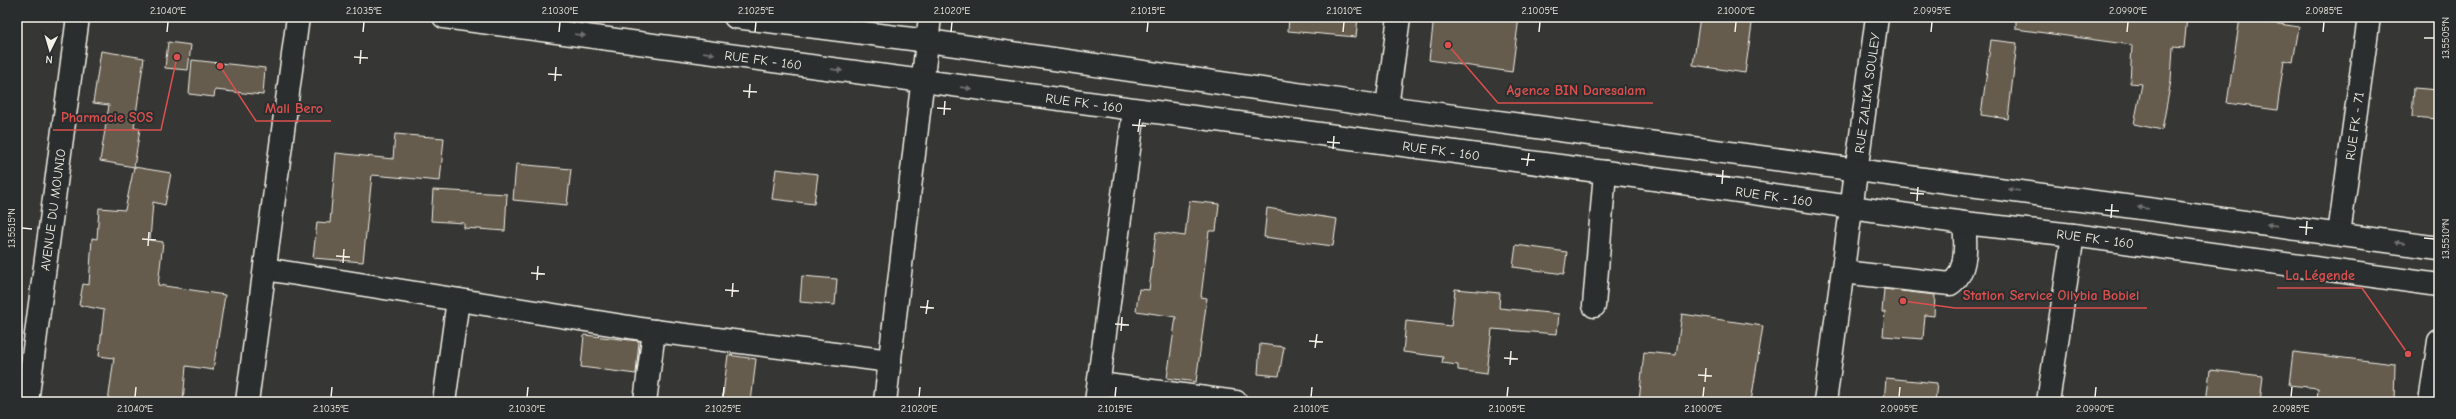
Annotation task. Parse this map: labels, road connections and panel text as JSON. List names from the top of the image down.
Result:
{
  "streets": {
    "main road": [
      "RUE FK - 160",
      "RUE ZALIKA SOULEY",
      "RUE FK - 71",
      "AVENUE DU MOUNIO"
    ]
  },
  "crossings": [
    ["RUE FK - 160", "RUE ZALIKA SOULEY"]
  ],
  "places": [
    "Agence BIN Daresalam",
    "Pharmacie SOS",
    "Mali Bero",
    "Station Service Oilybia Bobiel",
    "La Légende"
  ],
  "north": "bottom",
  "coordinates": [
    "2.1040°E",
    "2.1035°E",
    "2.1030°E",
    "2.1025°E",
    "2.1020°E",
    "2.1015°E",
    "2.1010°E",
    "2.1005°E",
    "2.1000°E",
    "2.0995°E",
    "2.0990°E",
    "2.0985°E",
    "13.5505°N",
    "13.5515°N",
    "13.5510°N"
  ]
}
